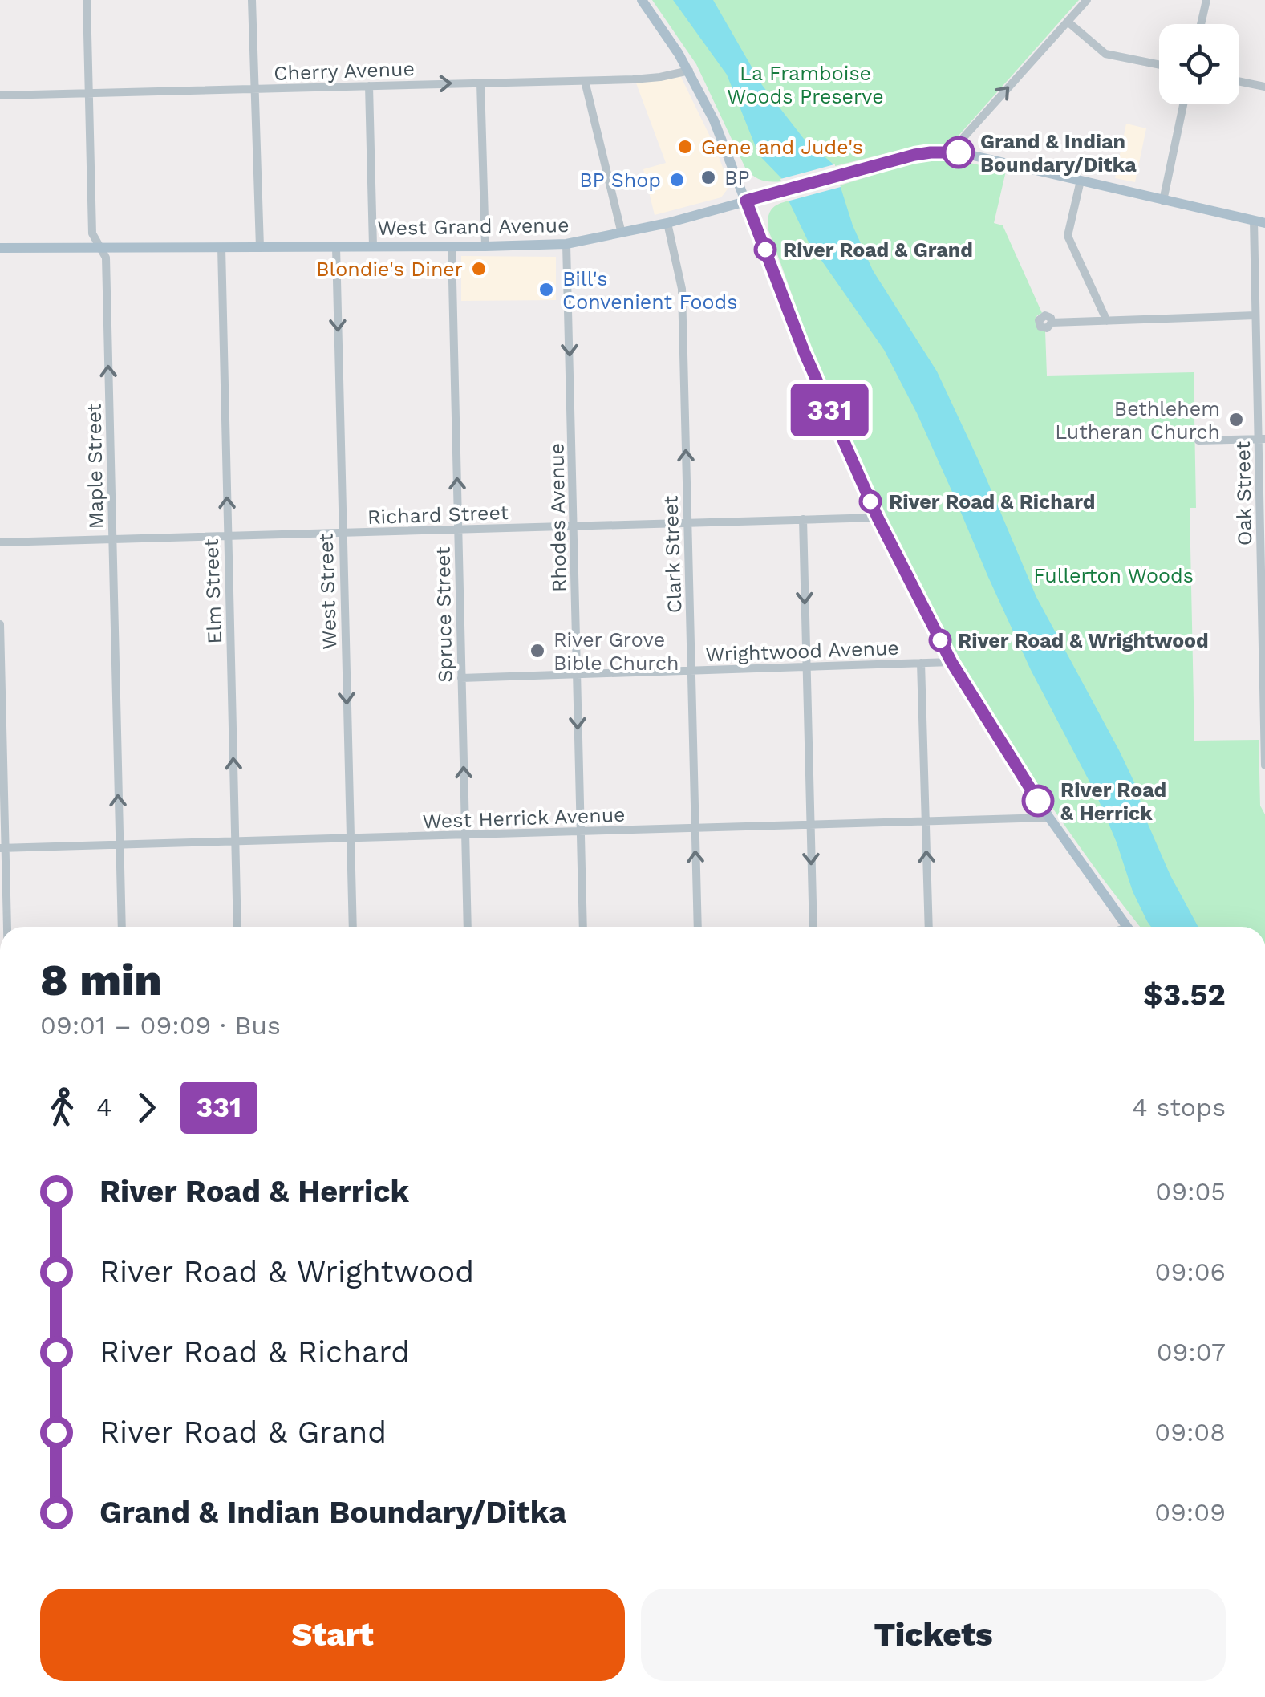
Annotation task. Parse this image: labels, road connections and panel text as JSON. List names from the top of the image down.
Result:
{
  "streets": {
    "main road": ["West Grand Avenue"],
    "street": [
      "Cherry Avenue",
      "Maple Street",
      "Oak Street",
      "Richard Street",
      "Rhodes Avenue",
      "Clark Street",
      "Elm Street",
      "West Street",
      "Spruce Street",
      "Wrightwood Avenue",
      "West Herrick Avenue"
    ]
  },
  "crossings": [
    ["Cherry Avenue", "Maple Street"],
    ["West Grand Avenue", "Maple Street"],
    ["West Grand Avenue", "Oak Street"],
    ["West Grand Avenue", "Rhodes Avenue"],
    ["West Grand Avenue", "Clark Street"],
    ["West Grand Avenue", "Elm Street"],
    ["West Grand Avenue", "West Street"],
    ["West Grand Avenue", "Spruce Street"],
    ["Maple Street", "Richard Street"],
    ["Maple Street", "West Herrick Avenue"],
    ["Richard Street", "Rhodes Avenue"],
    ["Richard Street", "Clark Street"],
    ["Richard Street", "Elm Street"],
    ["Richard Street", "West Street"],
    ["Richard Street", "Spruce Street"],
    ["Rhodes Avenue", "Wrightwood Avenue"],
    ["Rhodes Avenue", "West Herrick Avenue"],
    ["Clark Street", "Wrightwood Avenue"],
    ["Clark Street", "West Herrick Avenue"],
    ["Elm Street", "West Herrick Avenue"],
    ["West Street", "West Herrick Avenue"],
    ["Spruce Street", "Wrightwood Avenue"],
    ["Spruce Street", "West Herrick Avenue"]
  ],
  "one_way": [
    "Maple Street",
    "Rhodes Avenue",
    "Clark Street",
    "Elm Street",
    "West Street",
    "Spruce Street"
  ],
  "parks": ["La Framboise Woods Preserve", "Fullerton Woods"],
  "places": [
    "Gene and Jude's",
    "Grand & Indian Boundary/Ditka",
    "BP",
    "BP Shop",
    "River Road & Grand",
    "Blondie's Diner",
    "Bill's Convenient Foods",
    "Bethlehem Lutheran Church",
    "River Road & Richard",
    "River Road & Wrightwood",
    "River Grove Bible Church",
    "River Road & Herrick"
  ],
  "lines": ["bus line 331"],
  "page": {
    "on_map": "331",
    "heading": ["8 min", "09:01 – 09:09 · Bus", "$3.52"],
    "legs": ["4", "331", "4 stops"],
    "list": [
      {
        "name": "River Road & Herrick",
        "value": "09:05"
      },
      {
        "name": "River Road & Wrightwood",
        "value": "09:06"
      },
      {
        "name": "River Road & Richard",
        "value": "09:07"
      },
      {
        "name": "River Road & Grand",
        "value": "09:08"
      },
      {
        "name": "Grand & Indian Boundary/Ditka",
        "value": "09:09"
      }
    ],
    "buttons": ["Start", "Tickets"]
  }
}
